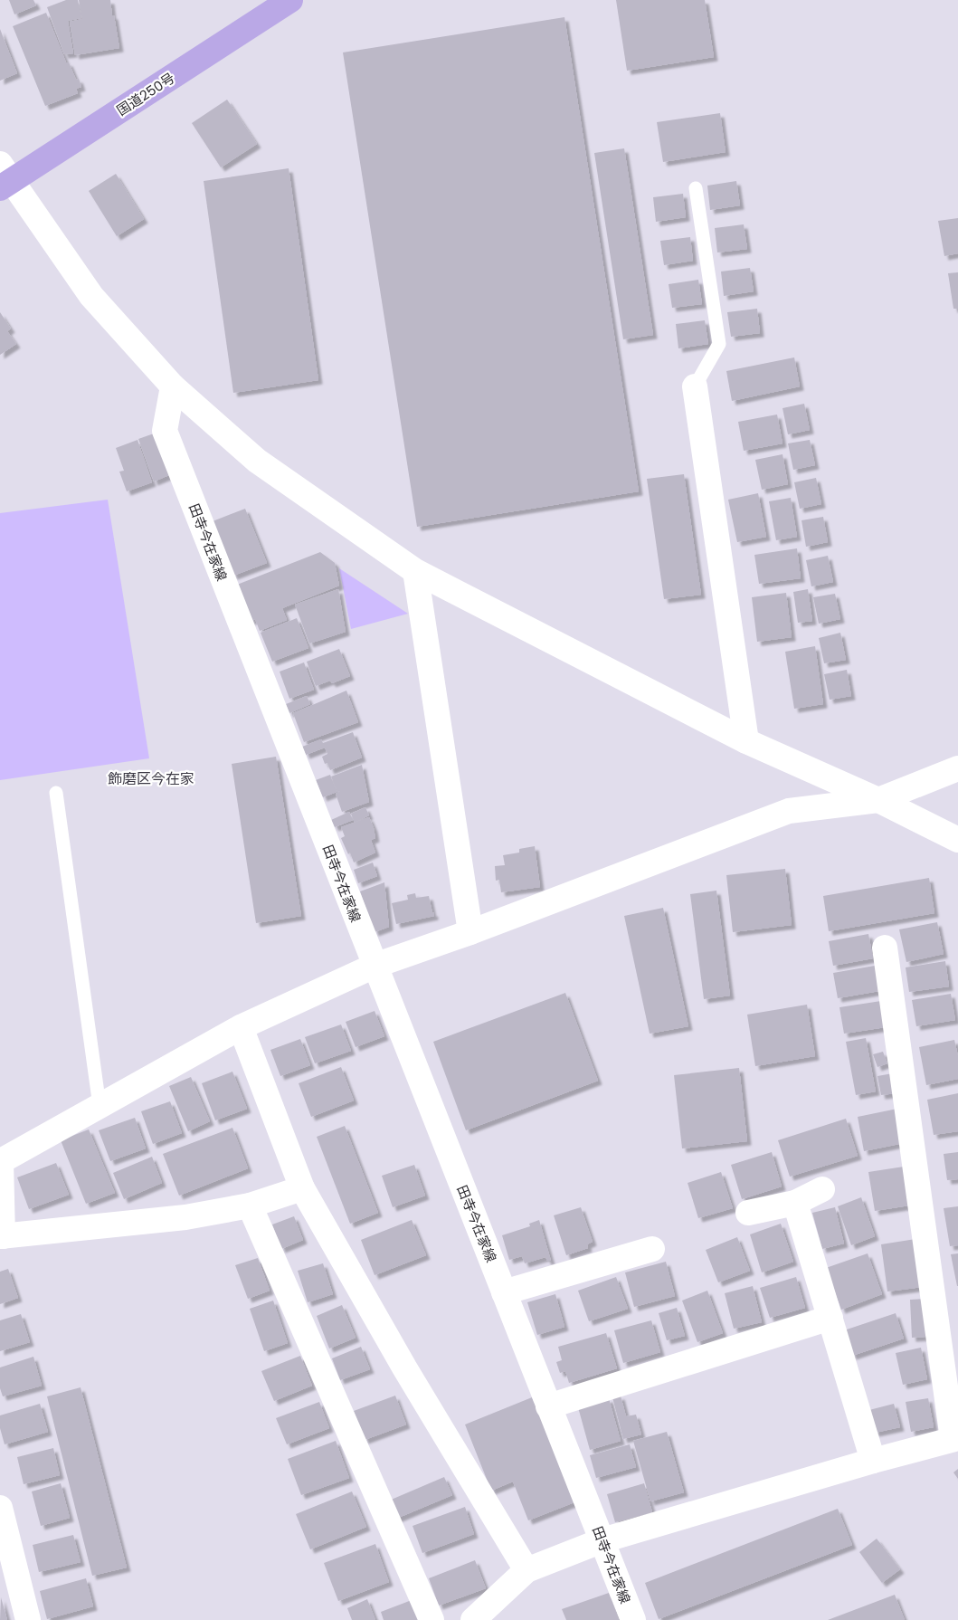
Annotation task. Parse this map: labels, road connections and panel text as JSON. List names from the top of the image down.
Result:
{
  "streets": {
    "highway": ["国道250号"],
    "street": ["田寺今在家線"]
  },
  "districts": ["飾磨区今在家"]
}
